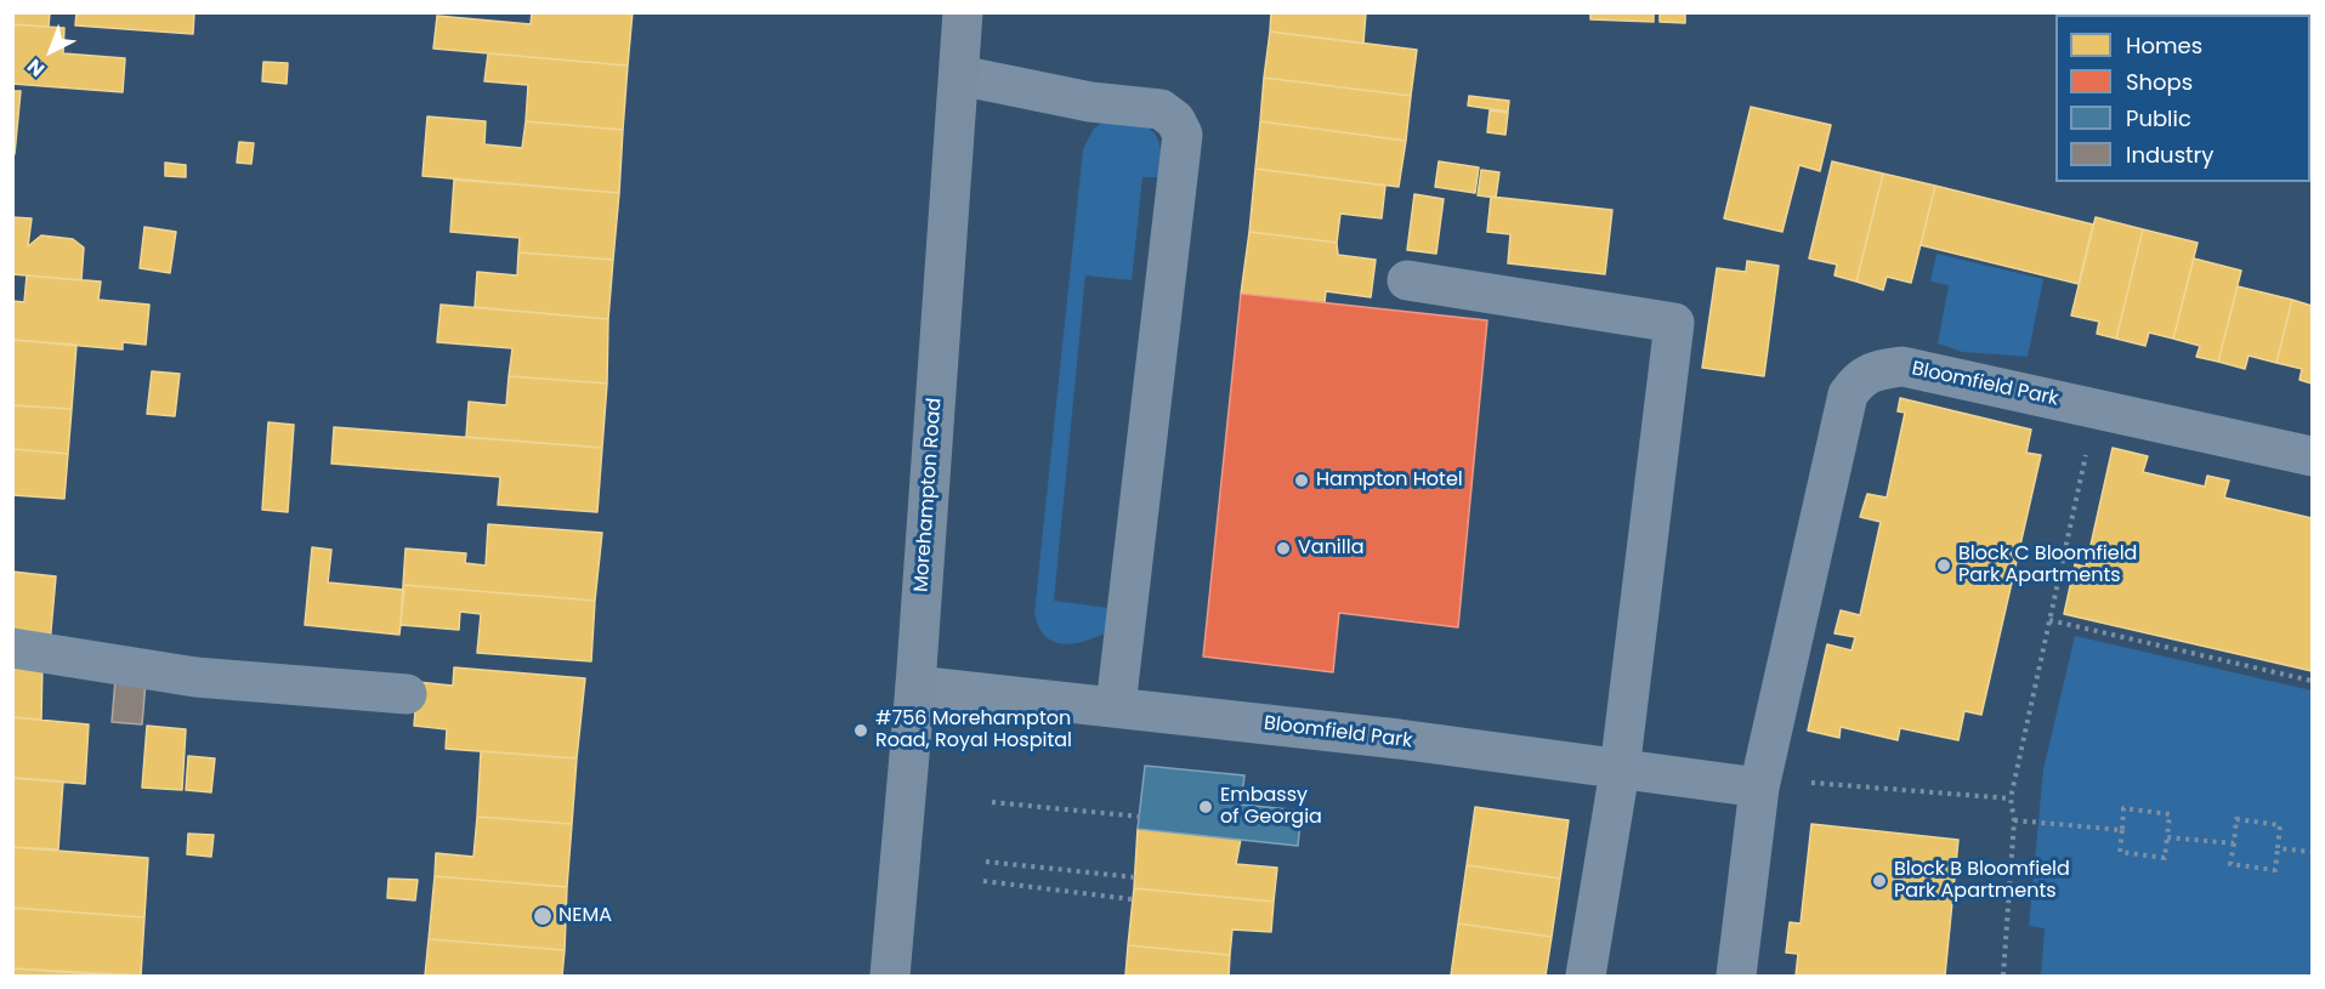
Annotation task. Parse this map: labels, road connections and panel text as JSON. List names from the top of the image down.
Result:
{
  "streets": {
    "main road": ["Morehampton Road"],
    "street": ["Bloomfield Park"]
  },
  "crossings": [
    ["Bloomfield Park", "Morehampton Road"]
  ],
  "places": [
    "Hampton Hotel",
    "Vanilla",
    "Block C Bloomfield Park Apartments",
    "#756 Morehampton Road, Royal Hospital",
    "Embassy of Georgia",
    "Block B Bloomfield Park Apartments",
    "NEMA"
  ],
  "legend": [
    "Homes",
    "Shops",
    "Public",
    "Industry"
  ],
  "north": "bottom left"
}
